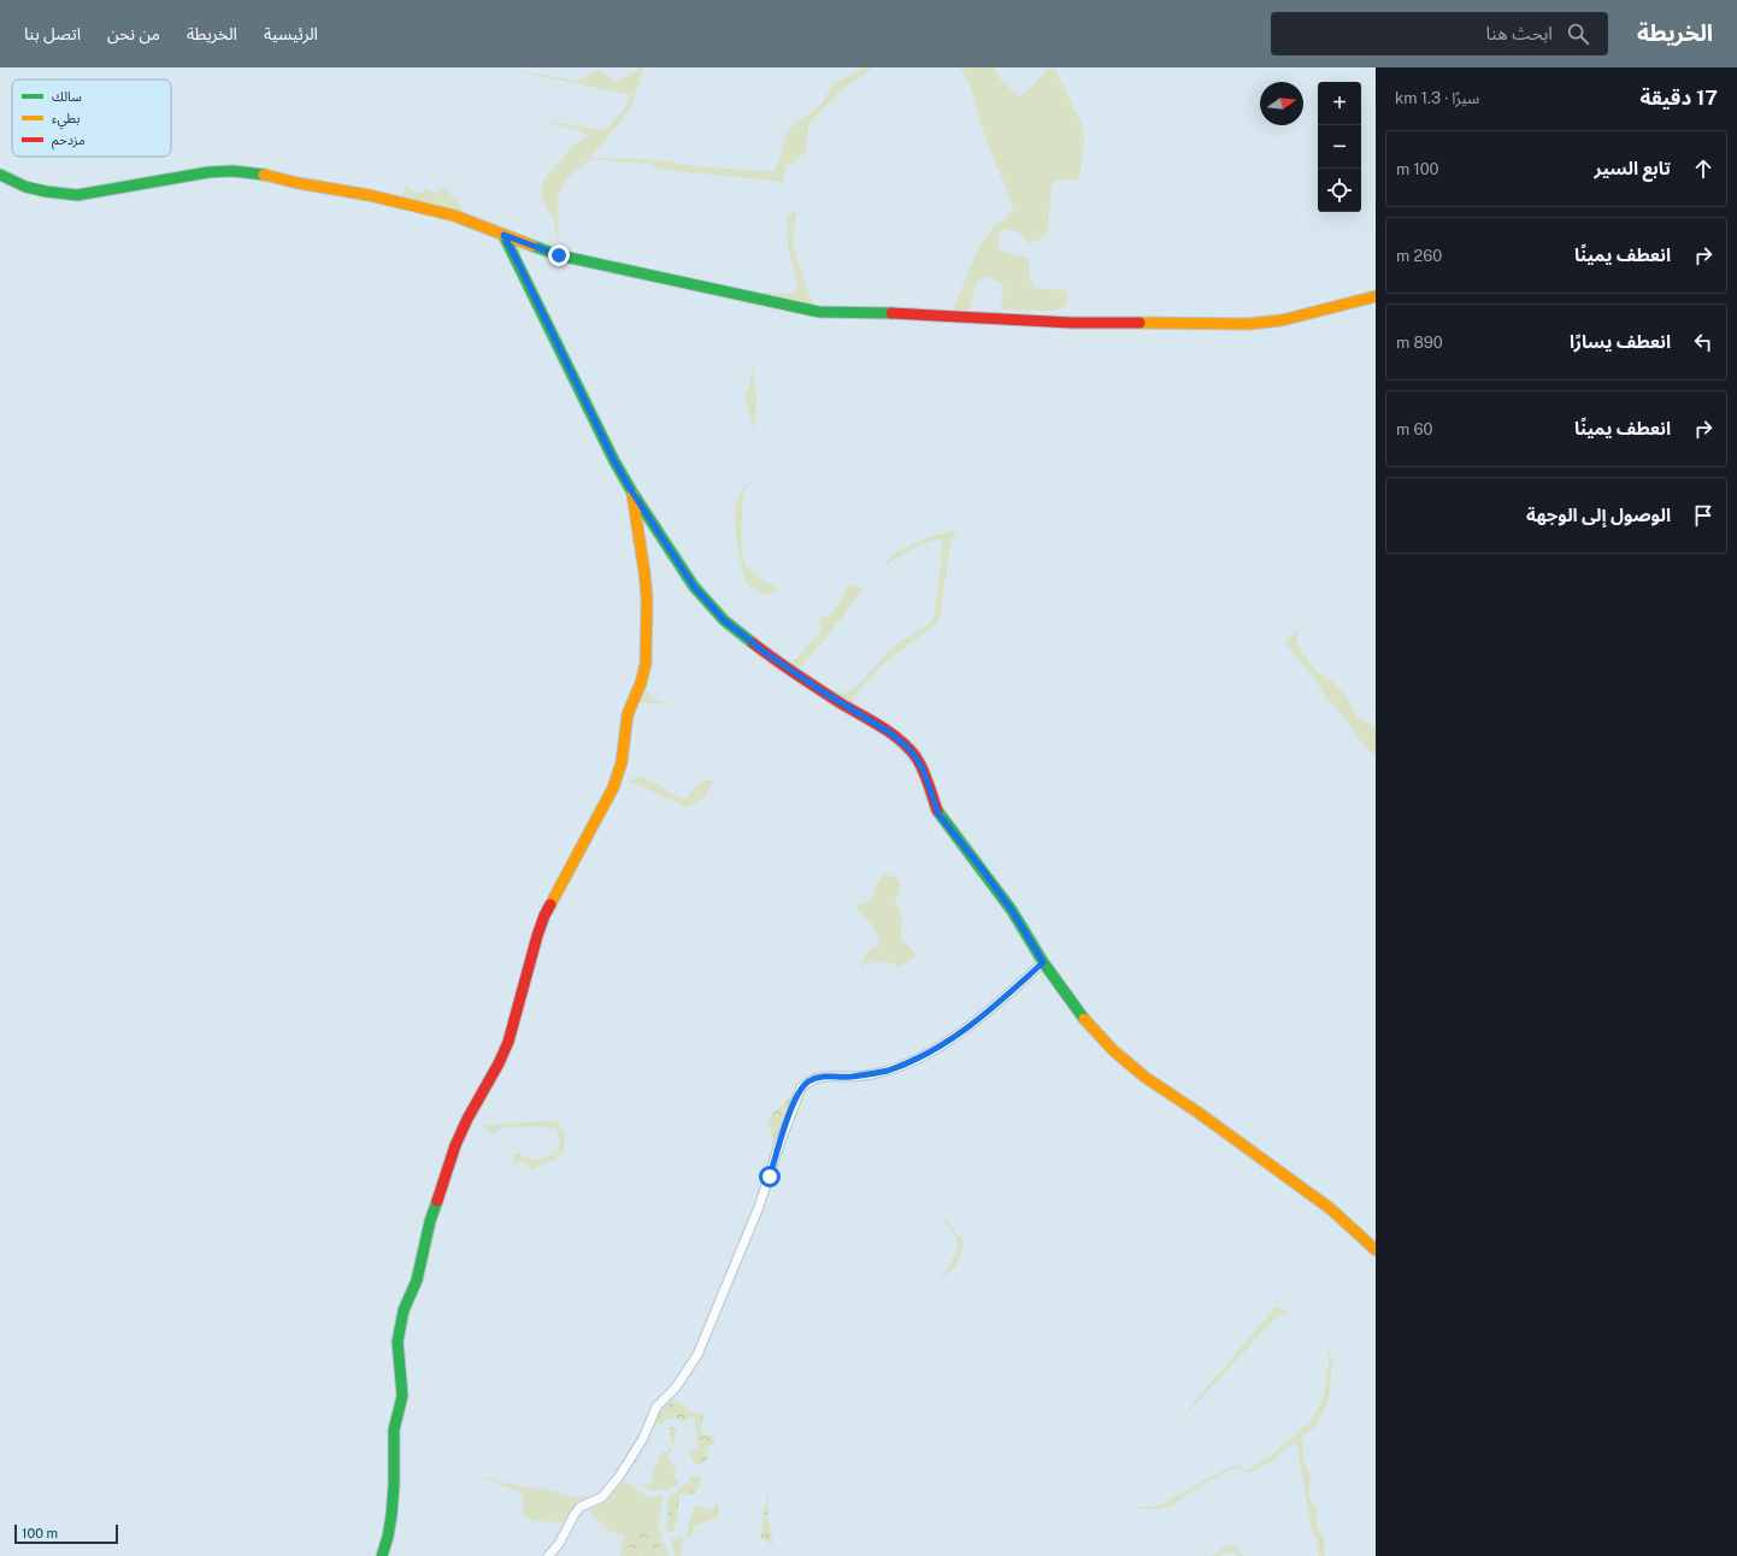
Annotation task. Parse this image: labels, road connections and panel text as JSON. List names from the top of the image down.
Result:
{
  "legend": ["سالك", "بطيء", "مزدحم"],
  "scale_bar": "100 m",
  "north": "right",
  "page": {
    "header": "الخريطة",
    "search": "ابحث هنا",
    "nav": [
      "الرئيسية",
      "الخريطة",
      "من نحن",
      "اتصل بنا"
    ],
    "heading": ["17 دقيقة", "سيرًا · 1.3 km"],
    "map_buttons": ["+", "−"],
    "list": [
      ["تابع السير", "100 m"],
      ["انعطف يمينًا", "260 m"],
      ["انعطف يسارًا", "890 m"],
      ["انعطف يمينًا", "60 m"],
      "الوصول إلى الوجهة"
    ],
    "scale": "100 m"
  }
}
